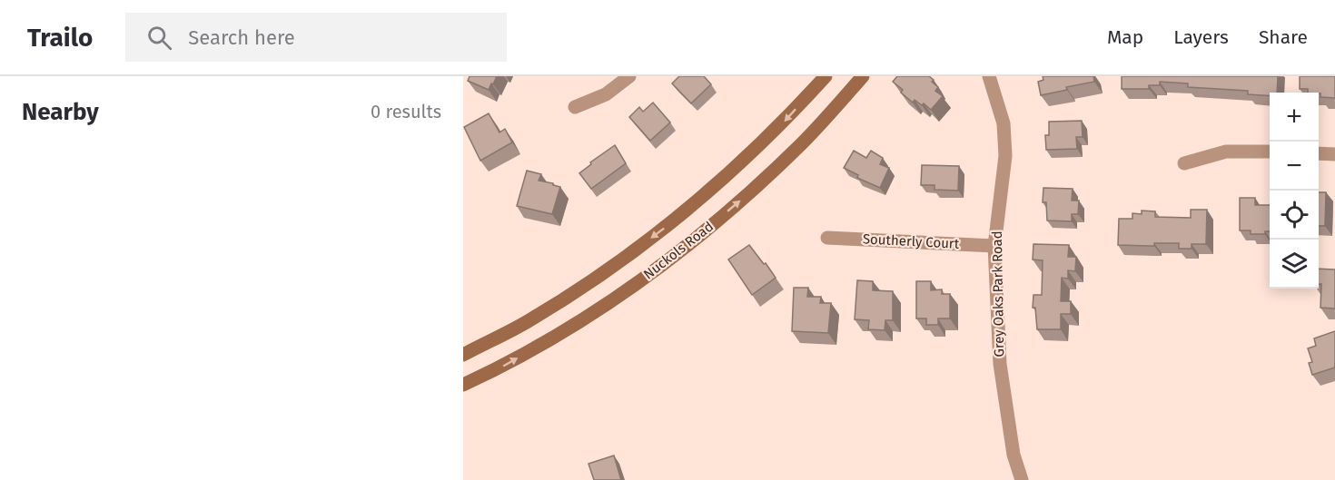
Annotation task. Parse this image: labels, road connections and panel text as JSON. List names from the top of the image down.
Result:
{
  "streets": {
    "main road": ["Nuckols Road"],
    "street": ["Southerly Court", "Grey Oaks Park Road"]
  },
  "crossings": [
    ["Southerly Court", "Grey Oaks Park Road"]
  ],
  "page": {
    "header": "Trailo",
    "search": "Search here",
    "nav": ["Map", "Layers", "Share"],
    "heading": ["Nearby", "0 results"],
    "map_buttons": ["+", "−"]
  }
}
